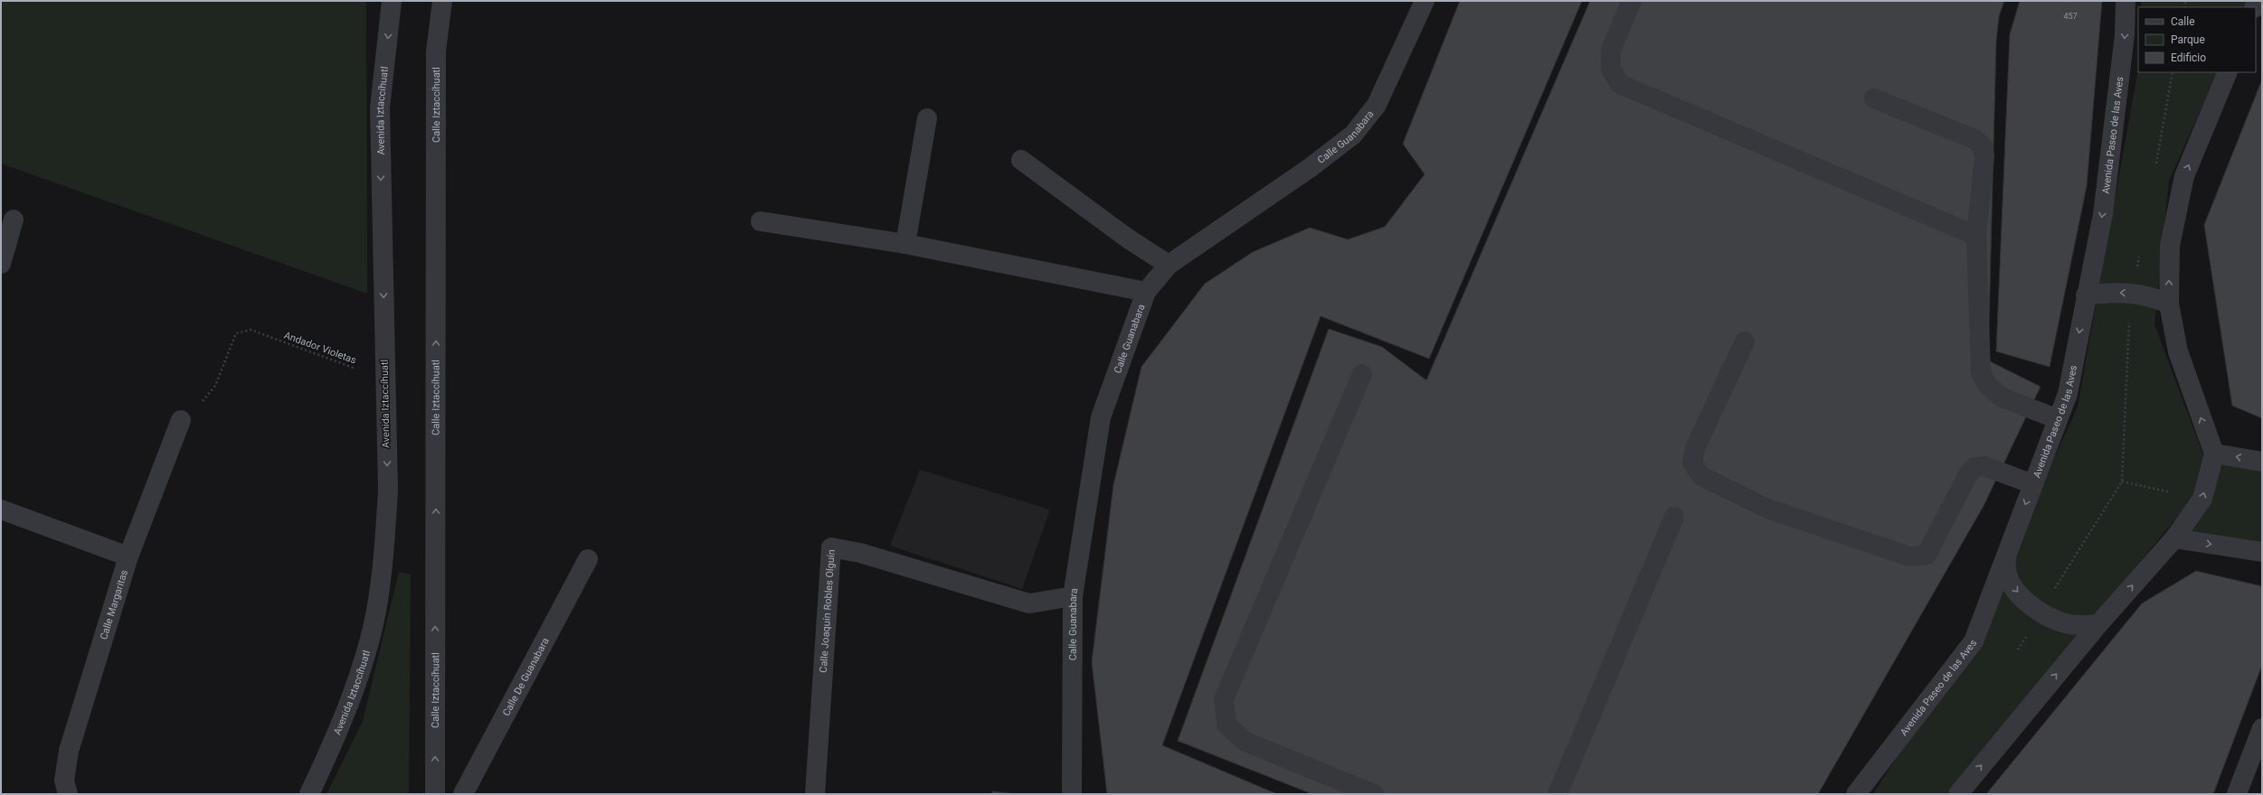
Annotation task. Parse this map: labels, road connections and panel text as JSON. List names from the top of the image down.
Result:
{
  "streets": {
    "street": [
      "Calle Iztaccíhuatl",
      "Avenida Iztaccíhuatl",
      "Calle Guanabara",
      "Avenida Paseo de las Aves",
      "Calle Margaritas",
      "Calle Joaquín Robles Olguín",
      "Calle De Guanabara"
    ],
    "path": ["Andador Violetas"]
  },
  "crossings": [
    ["Avenida Iztaccíhuatl", "Andador Violetas"],
    ["Calle Guanabara", "Calle Joaquín Robles Olguín"],
    ["Andador Violetas", "Calle Margaritas"]
  ],
  "one_way": ["Calle Iztaccíhuatl", "Avenida Iztaccíhuatl"],
  "house_numbers": ["457"],
  "legend": ["Calle", "Parque", "Edificio"]
}
